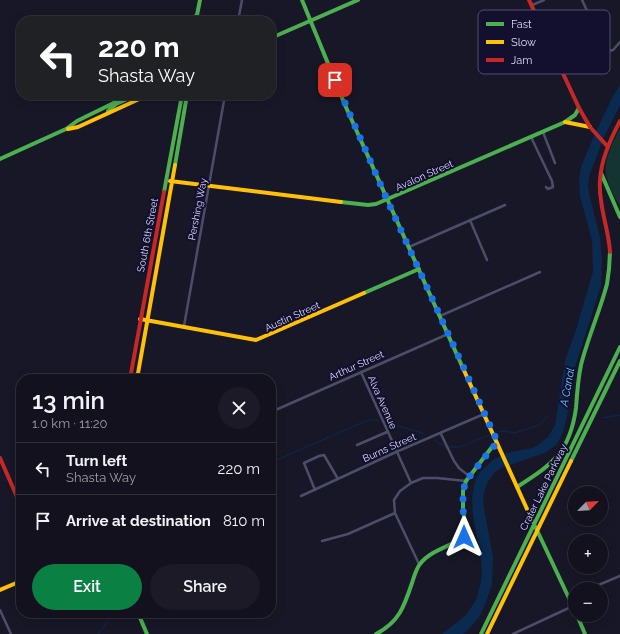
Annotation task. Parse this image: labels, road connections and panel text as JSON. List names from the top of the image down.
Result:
{
  "streets": {
    "main road": [
      "Avalon Street",
      "South 6th Street",
      "Austin Street",
      "Crater Lake Parkway"
    ],
    "street": [
      "Pershing Way",
      "Arthur Street",
      "Alva Avenue",
      "Burns Street"
    ]
  },
  "crossings": [
    ["Avalon Street", "Pershing Way"],
    ["Avalon Street", "South 6th Street"],
    ["Pershing Way", "Austin Street"],
    ["South 6th Street", "Austin Street"],
    ["Arthur Street", "Alva Avenue"],
    ["Alva Avenue", "Burns Street"]
  ],
  "water": ["A Canal"],
  "legend": ["Fast", "Slow", "Jam"],
  "north": "top right",
  "page": {
    "turn": ["220 m", "Shasta Way"],
    "heading": ["13 min", "1.0 km · 11:20"],
    "list": [
      {
        "name": "Turn left",
        "note": "Shasta Way",
        "value": "220 m"
      },
      {
        "name": "Arrive at destination",
        "value": "810 m"
      }
    ],
    "map_buttons": ["+", "−"],
    "buttons": ["Exit", "Share"]
  }
}
